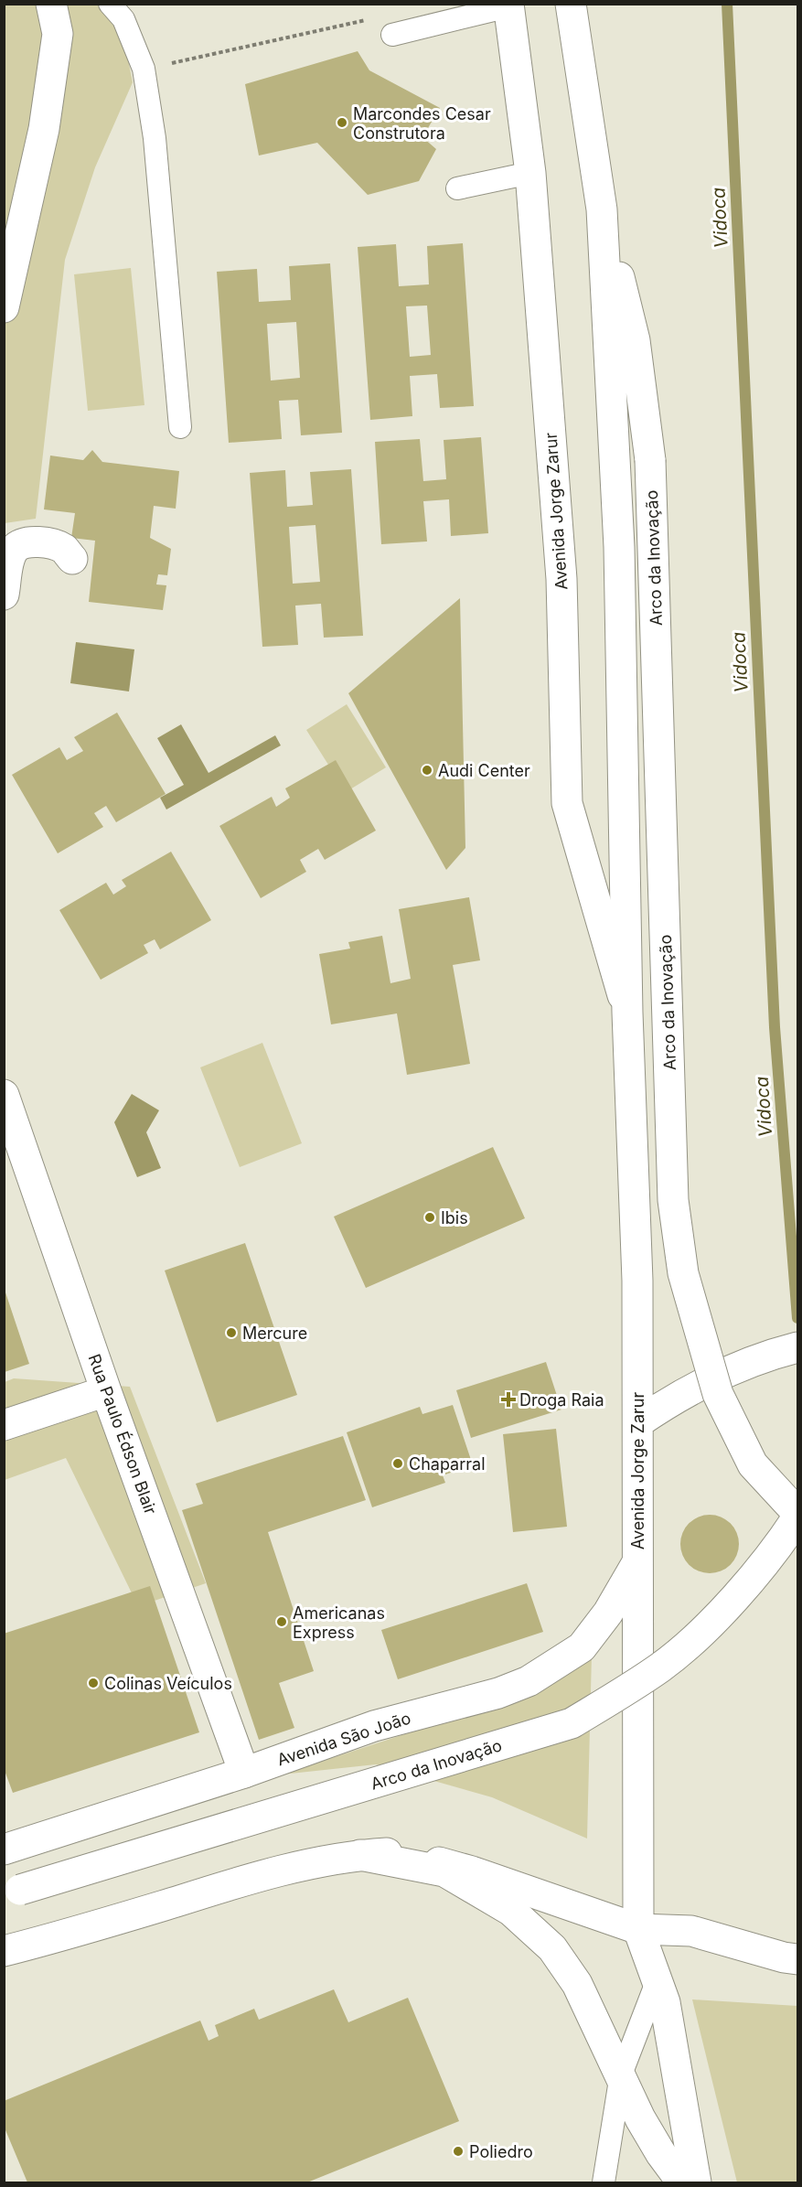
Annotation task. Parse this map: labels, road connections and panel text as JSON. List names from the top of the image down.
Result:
{
  "streets": {
    "main road": [
      "Avenida Jorge Zarur",
      "Arco da Inovação",
      "Rua Paulo Édson Blair",
      "Avenida São João"
    ]
  },
  "crossings": [
    ["Avenida Jorge Zarur", "Arco da Inovação"],
    ["Avenida Jorge Zarur", "Avenida São João"],
    ["Rua Paulo Édson Blair", "Avenida São João"]
  ],
  "water": ["Vidoca"],
  "places": {
    "other": [
      "Marcondes Cesar Construtora",
      "Audi Center",
      "Ibis",
      "Mercure",
      "Chaparral",
      "Americanas Express",
      "Colinas Veículos",
      "Poliedro"
    ],
    "health": ["Droga Raia"]
  }
}
